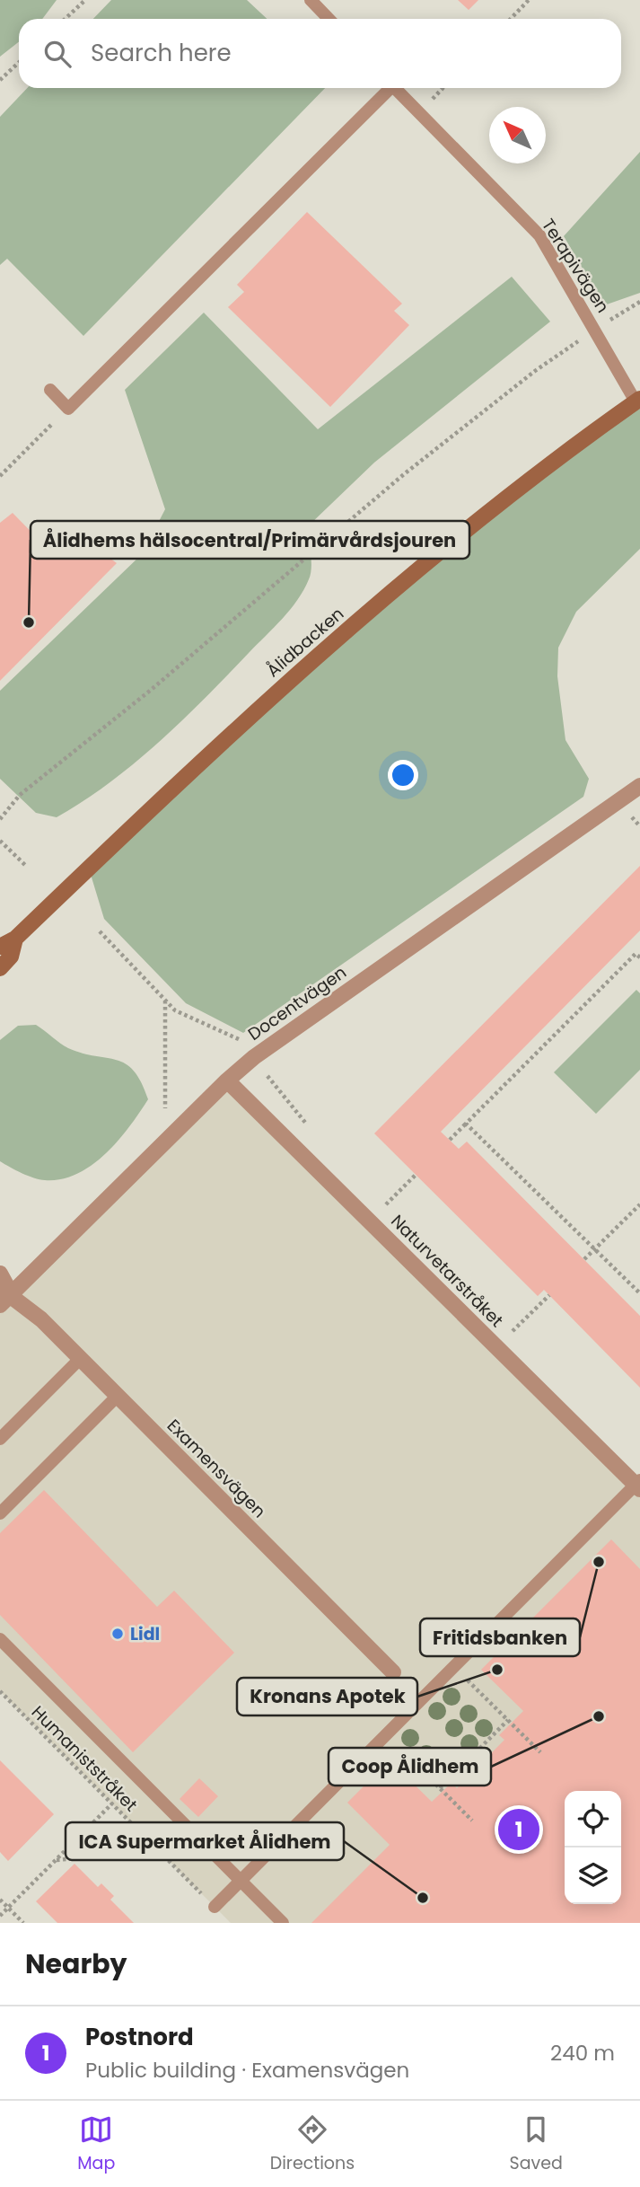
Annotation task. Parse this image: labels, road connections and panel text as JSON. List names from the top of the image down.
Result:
{
  "streets": {
    "main road": ["Ålidbacken"],
    "street": ["Docentvägen", "Naturvetarstråket", "Examensvägen"],
    "lane": ["Terapivägen"],
    "path": ["Humaniststråket"]
  },
  "crossings": [
    ["Terapivägen", "Ålidbacken"],
    ["Docentvägen", "Naturvetarstråket"],
    ["Docentvägen", "Examensvägen"]
  ],
  "places": [
    "Ålidhems hälsocentral/Primärvårdsjouren",
    "Fritidsbanken",
    "Lidl",
    "Kronans Apotek",
    "Coop Ålidhem",
    "ICA Supermarket Ålidhem"
  ],
  "north": "top left",
  "page": {
    "search": "Search here",
    "pins": "1",
    "heading": "Nearby",
    "list": [
      {
        "mark": "1",
        "name": "Postnord",
        "note": "Public building · Examensvägen",
        "value": "240 m"
      }
    ],
    "nav": ["Map", "Directions", "Saved"]
  }
}
